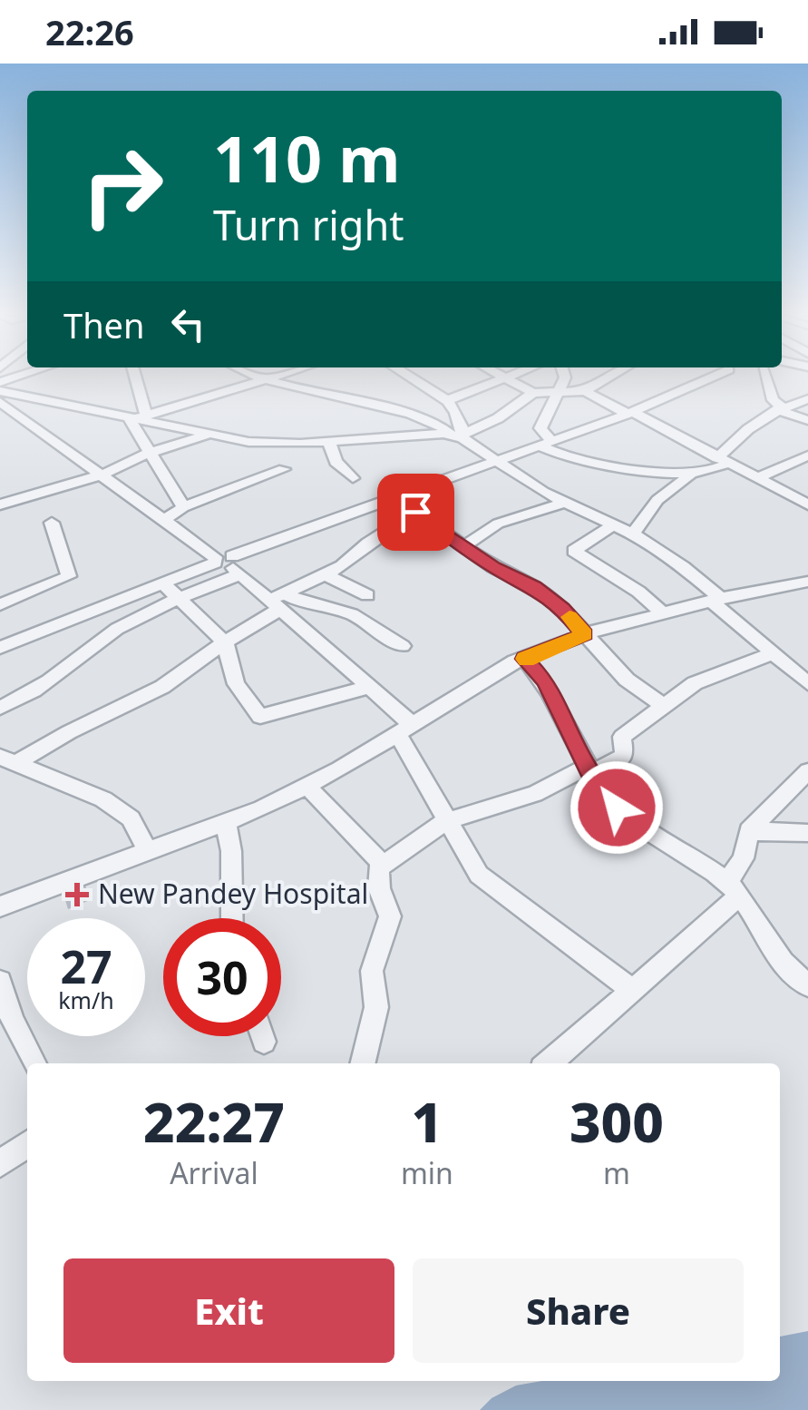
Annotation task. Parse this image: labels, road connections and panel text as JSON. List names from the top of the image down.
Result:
{
  "places": {
    "health": ["New Pandey Hospital"]
  },
  "page": {
    "status": "22:26",
    "turn": ["110 m", "Turn right"],
    "then": "Then",
    "speed": "27 km/h",
    "limit": "30",
    "eta": [
      "22:27",
      "Arrival",
      "1",
      "min",
      "300",
      "m"
    ],
    "buttons": ["Exit", "Share"]
  }
}
